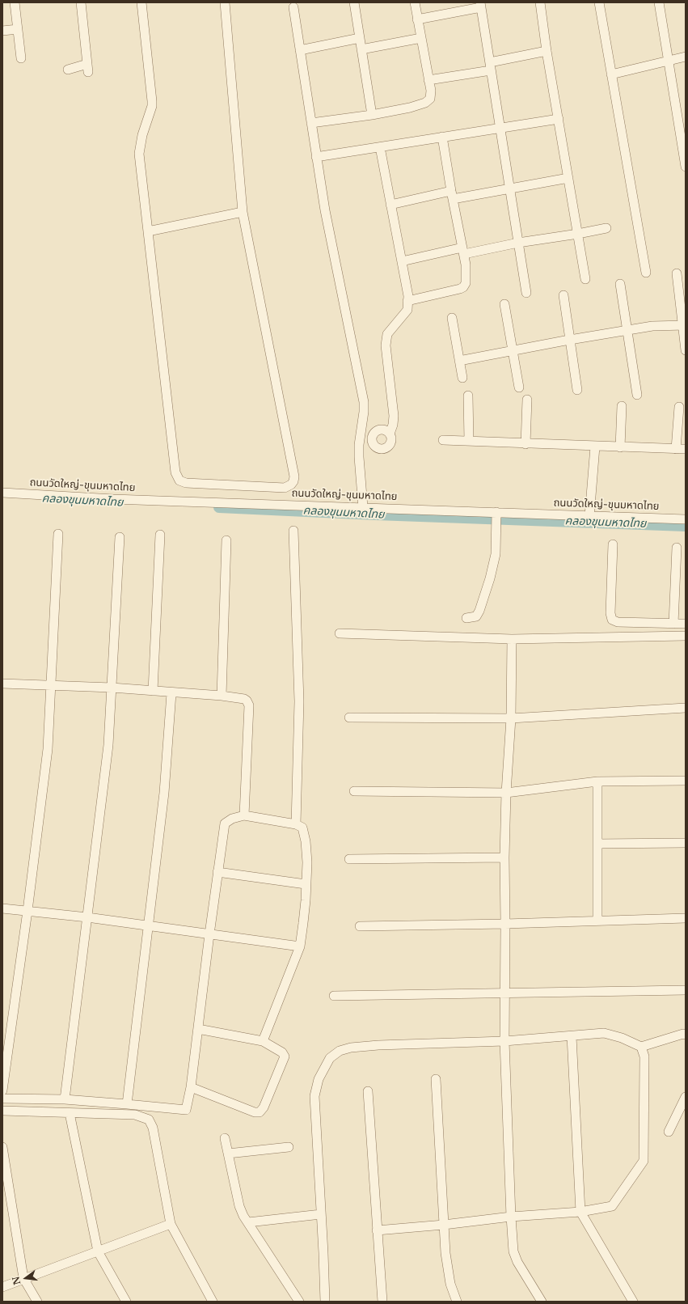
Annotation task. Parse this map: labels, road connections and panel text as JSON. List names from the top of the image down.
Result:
{
  "streets": {
    "street": ["ถนนวัดใหญ่-ขุนมหาดไทย"]
  },
  "water": ["คลองขุนมหาดไทย"],
  "north": "left"
}
